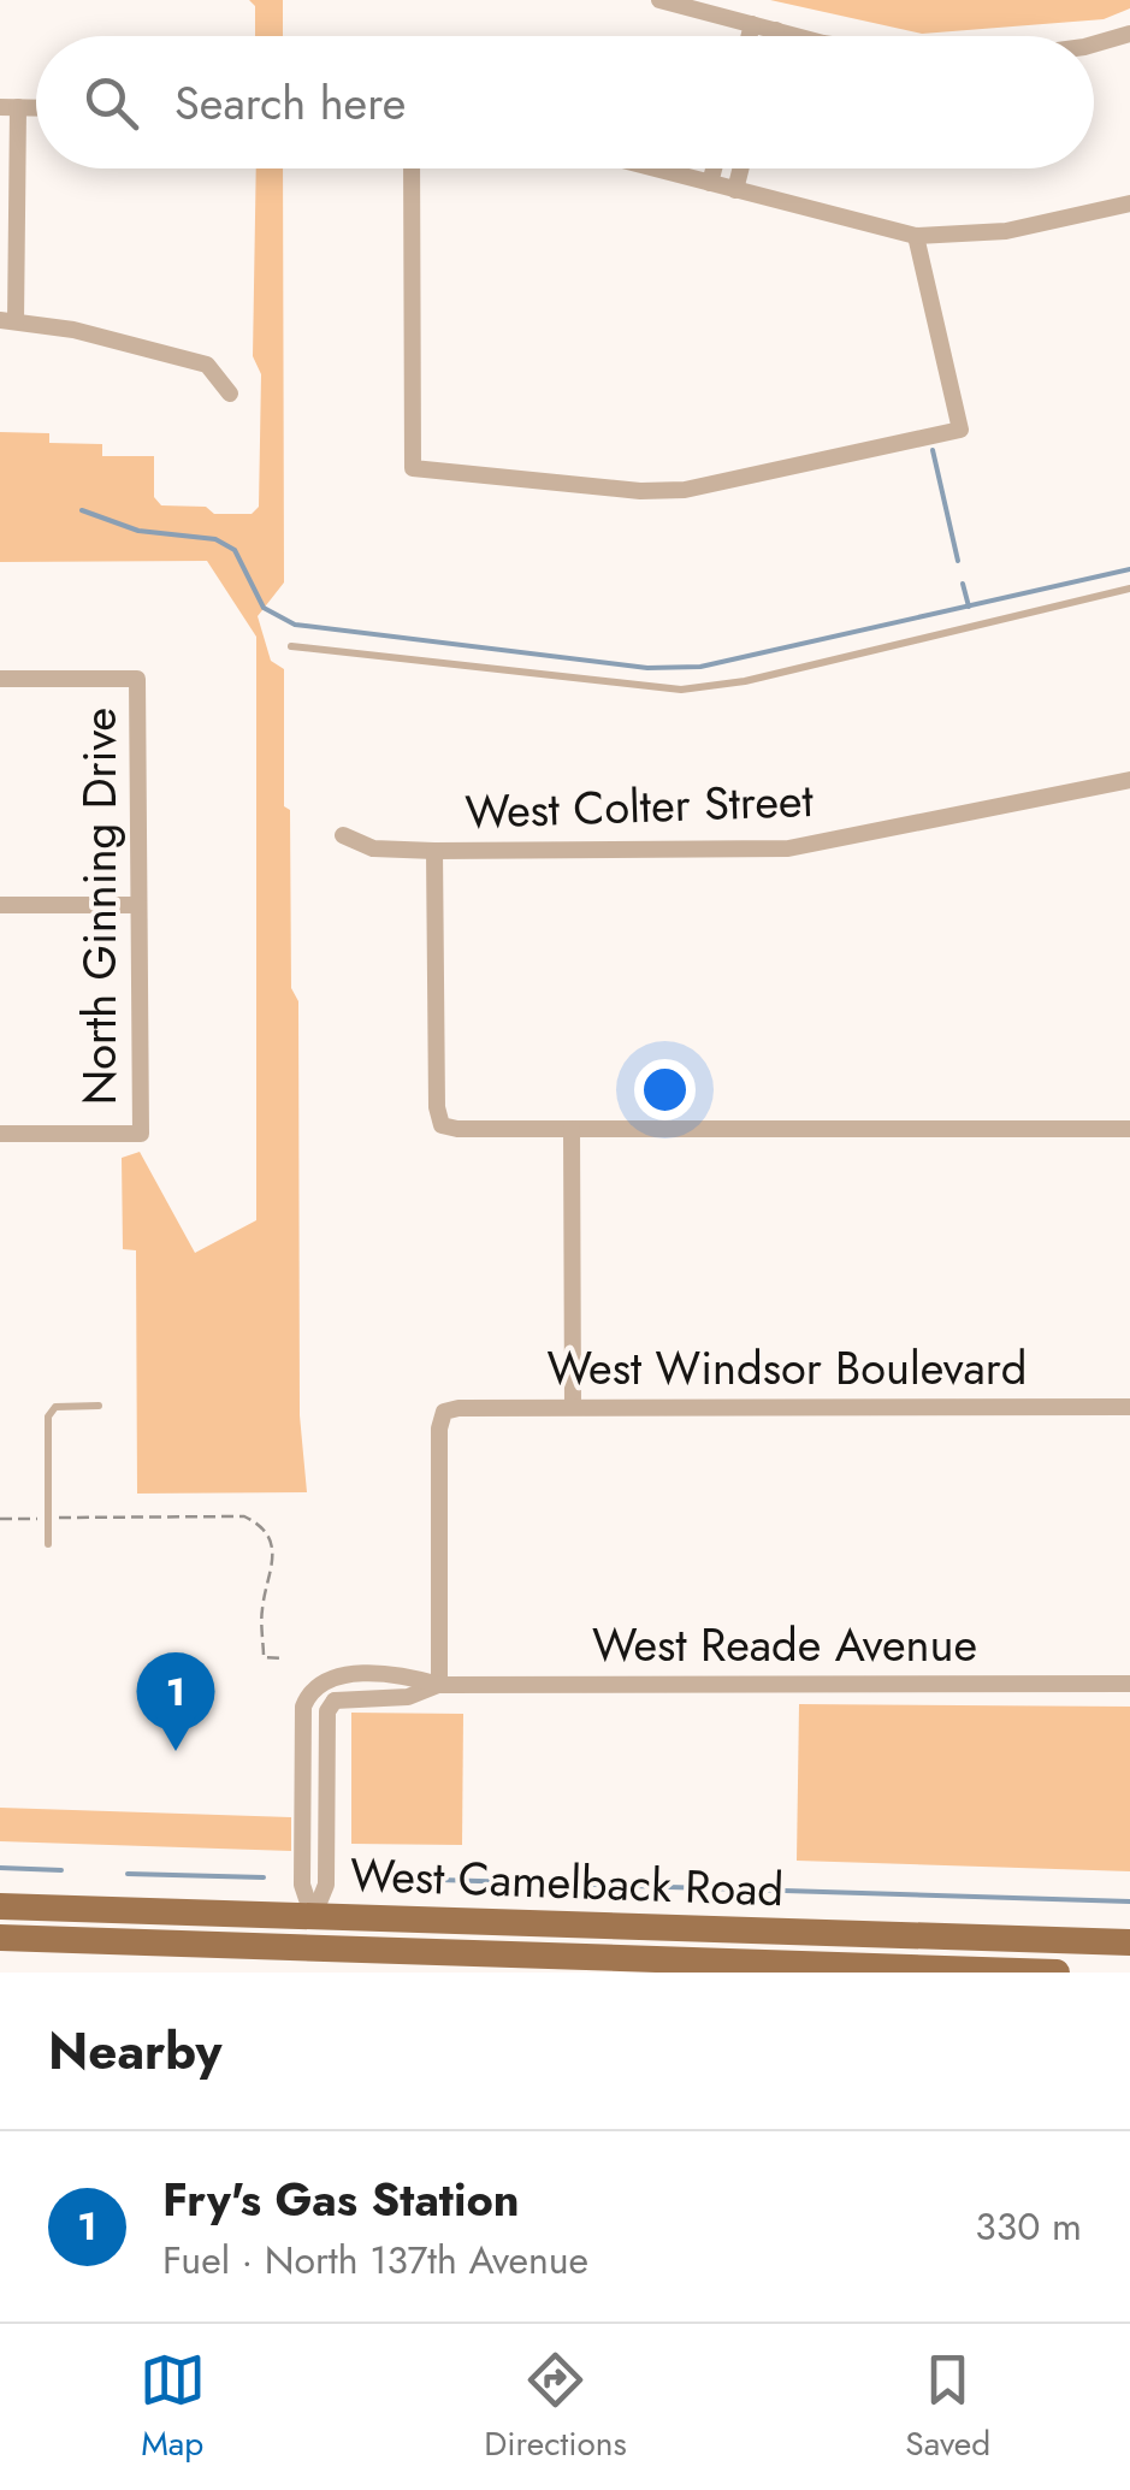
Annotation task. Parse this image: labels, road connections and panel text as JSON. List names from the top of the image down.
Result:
{
  "streets": {
    "main road": ["West Camelback Road"],
    "street": [
      "West Colter Street",
      "North Ginning Drive",
      "West Windsor Boulevard",
      "West Reade Avenue"
    ]
  },
  "crossings": [
    ["West Windsor Boulevard", "West Reade Avenue"]
  ],
  "page": {
    "search": "Search here",
    "pins": "1",
    "heading": "Nearby",
    "list": [
      {
        "mark": "1",
        "name": "Fry's Gas Station",
        "note": "Fuel · North 137th Avenue",
        "value": "330 m"
      }
    ],
    "nav": ["Map", "Directions", "Saved"]
  }
}
